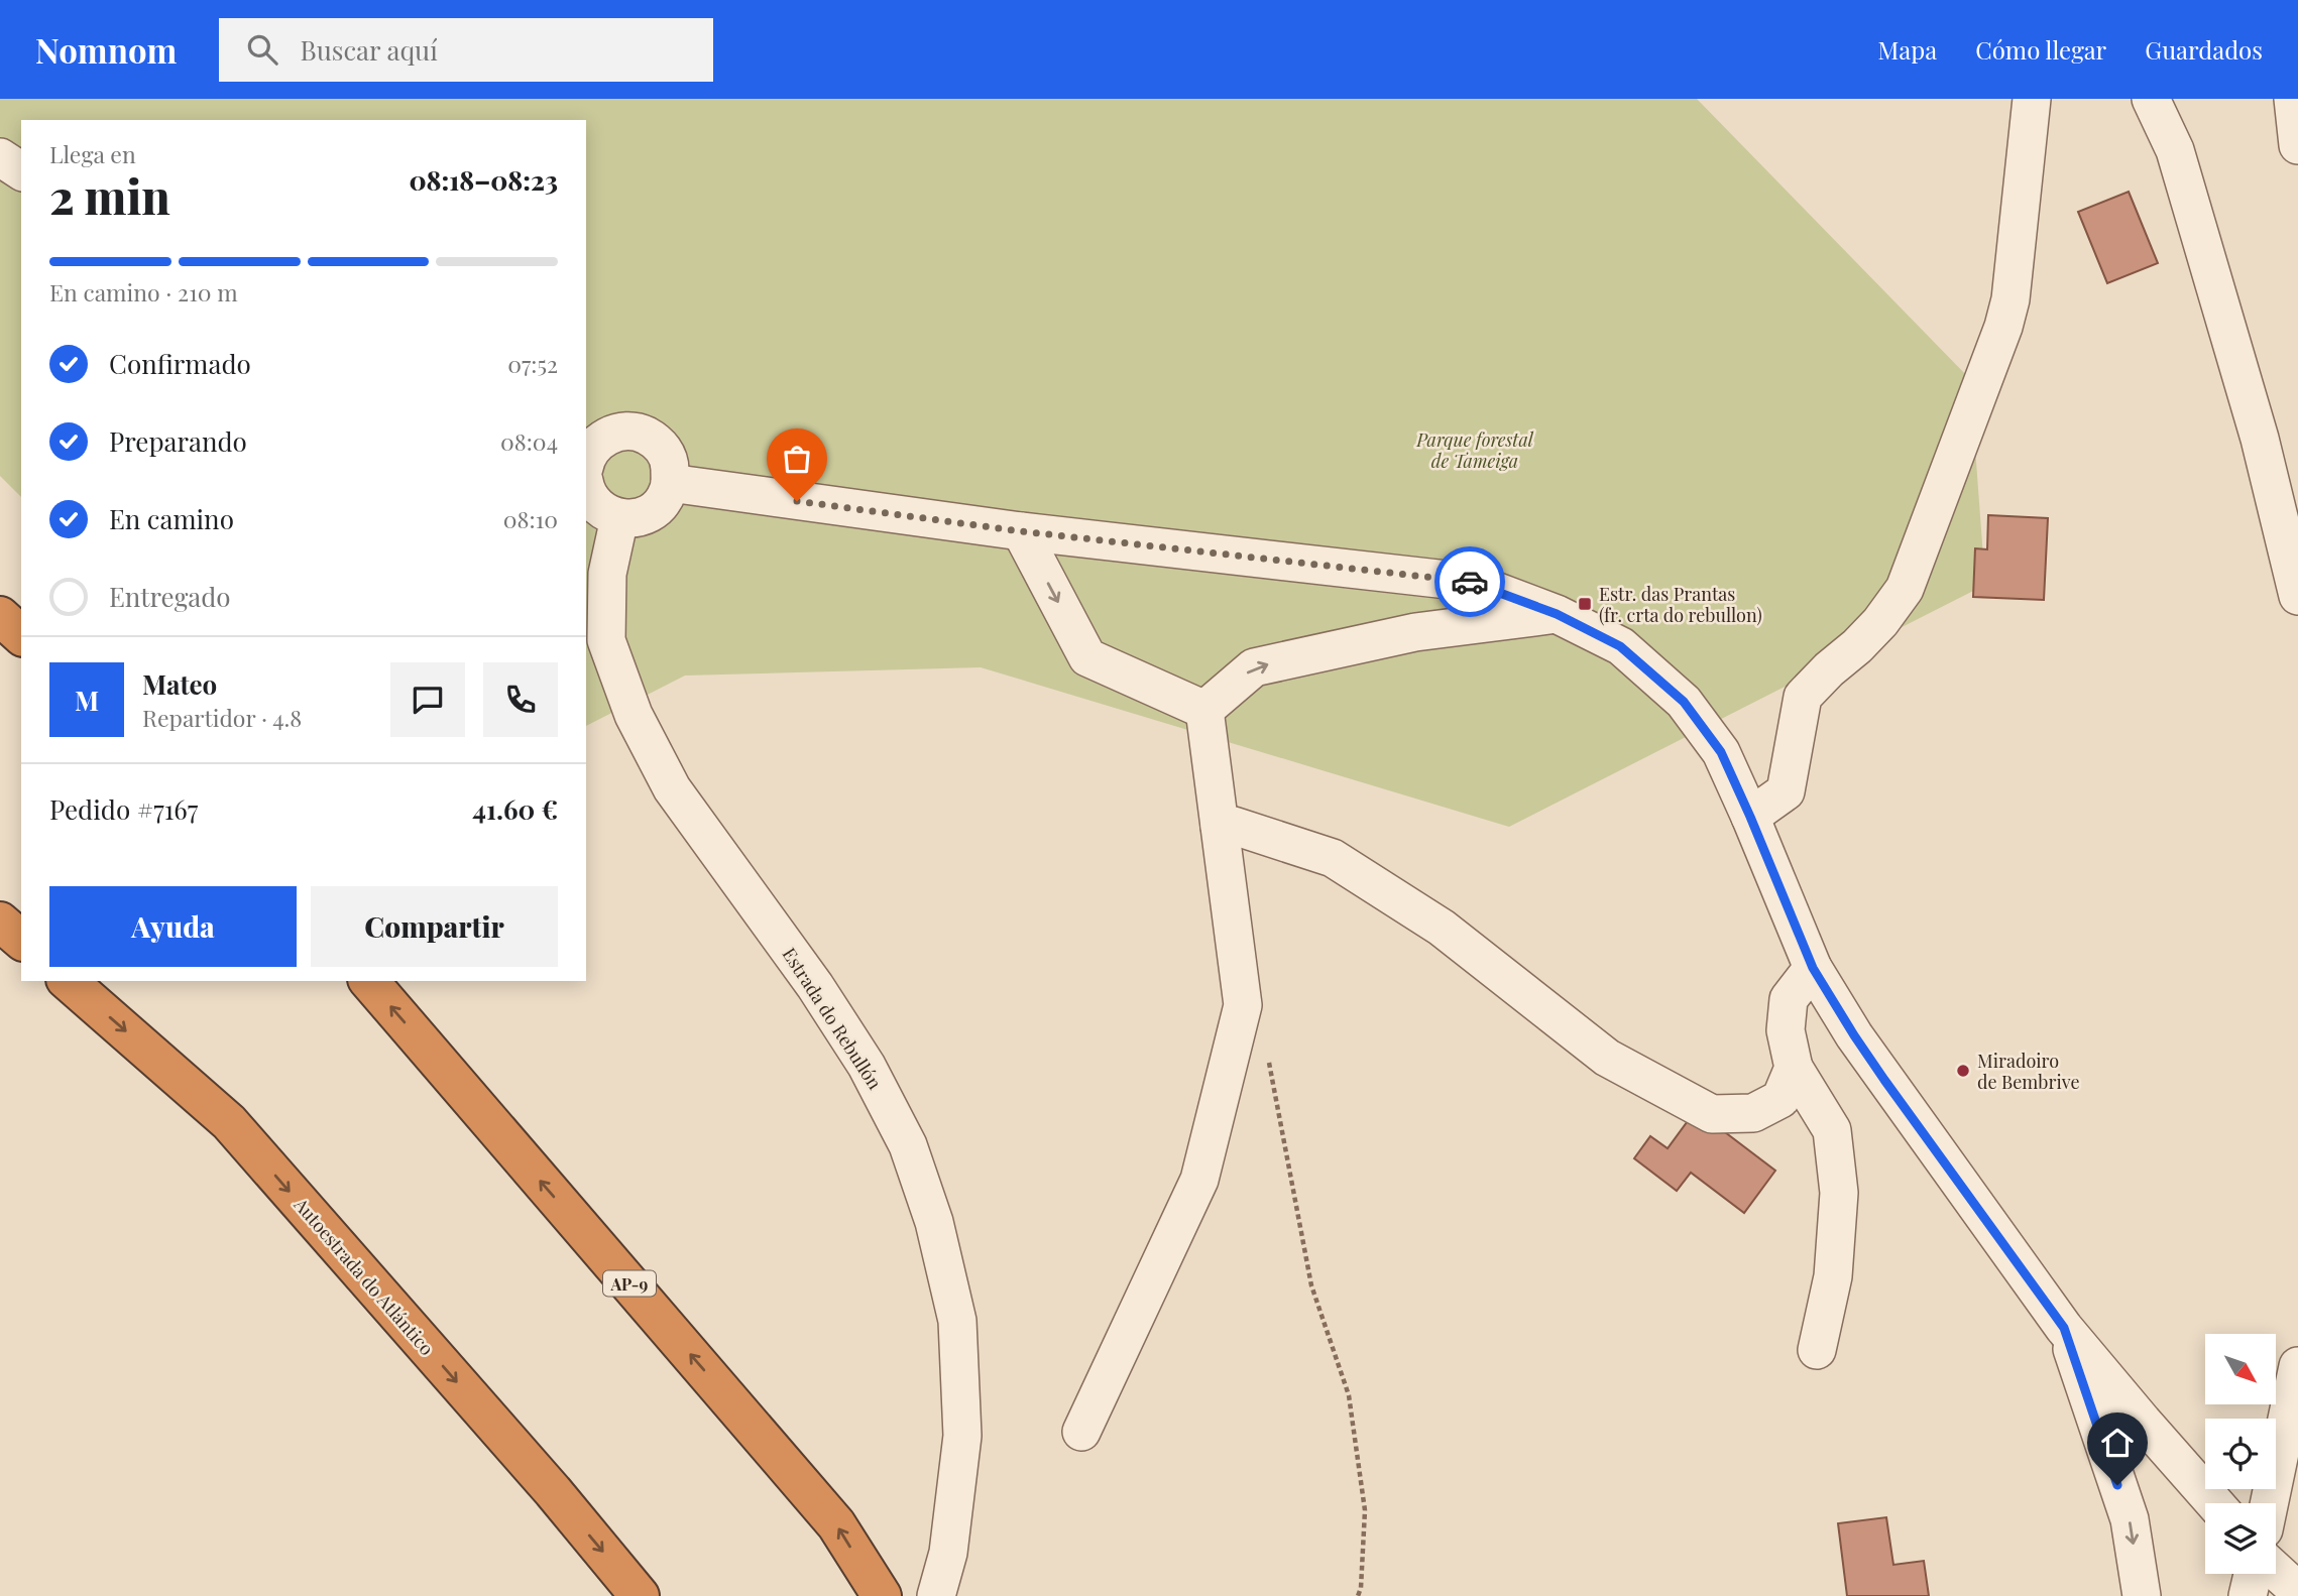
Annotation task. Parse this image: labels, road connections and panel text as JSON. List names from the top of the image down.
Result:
{
  "streets": {
    "highway": ["Autoestrada do Atlántico", "AP-9"],
    "street": ["Estrada do Rebullón"]
  },
  "parks": ["Parque forestal de Tameiga"],
  "places": {
    "transit": ["Estr. das Prantas (fr. crta do rebullon)"],
    "other": ["Miradoiro de Bembrive"]
  },
  "north": "bottom right",
  "page": {
    "header": "Nomnom",
    "search": "Buscar aquí",
    "nav": ["Mapa", "Cómo llegar", "Guardados"],
    "heading": ["2 min", "Llega en", "08:18–08:23"],
    "panel": [
      "Mateo",
      "Repartidor · 4.8",
      "Pedido #7167",
      "41.60 €"
    ],
    "bar": "En camino · 210 m",
    "list": [
      ["Confirmado", "07:52"],
      ["Preparando", "08:04"],
      ["En camino", "08:10"],
      "Entregado"
    ],
    "round": "M",
    "buttons": ["Ayuda", "Compartir"]
  }
}
